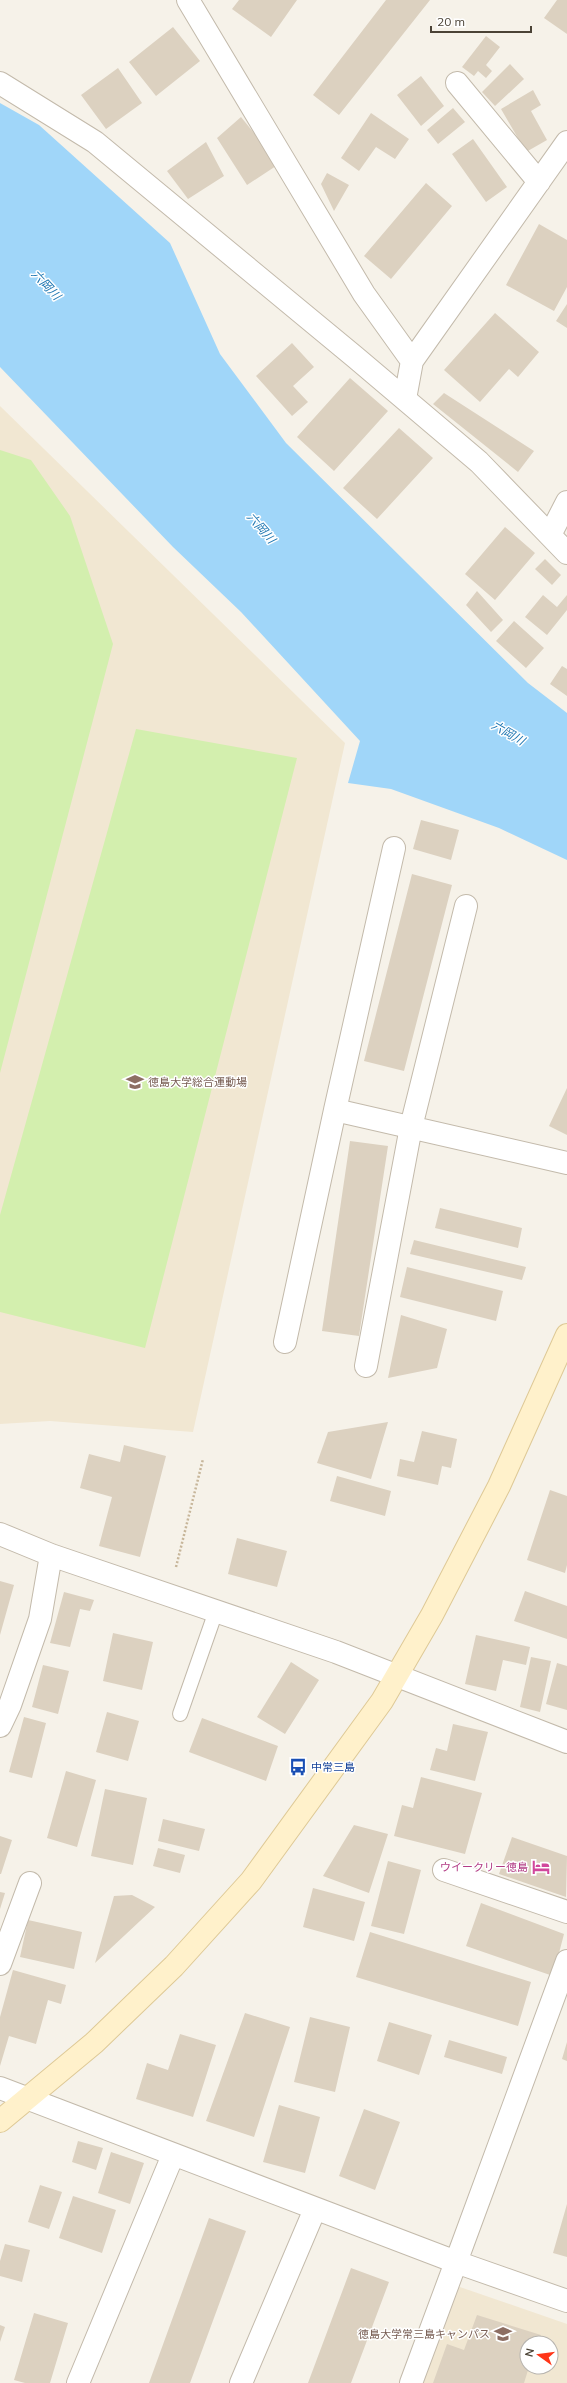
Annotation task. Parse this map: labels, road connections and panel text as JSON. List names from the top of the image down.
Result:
{
  "water": ["六岡川"],
  "places": {
    "school or university": ["徳島大学総合運動場", "徳島大学常三島キャンパス"],
    "bus stop": ["中常三島"],
    "hotel": ["ウイークリー徳島"]
  },
  "scale_bar": "20 m",
  "north": "left"
}
